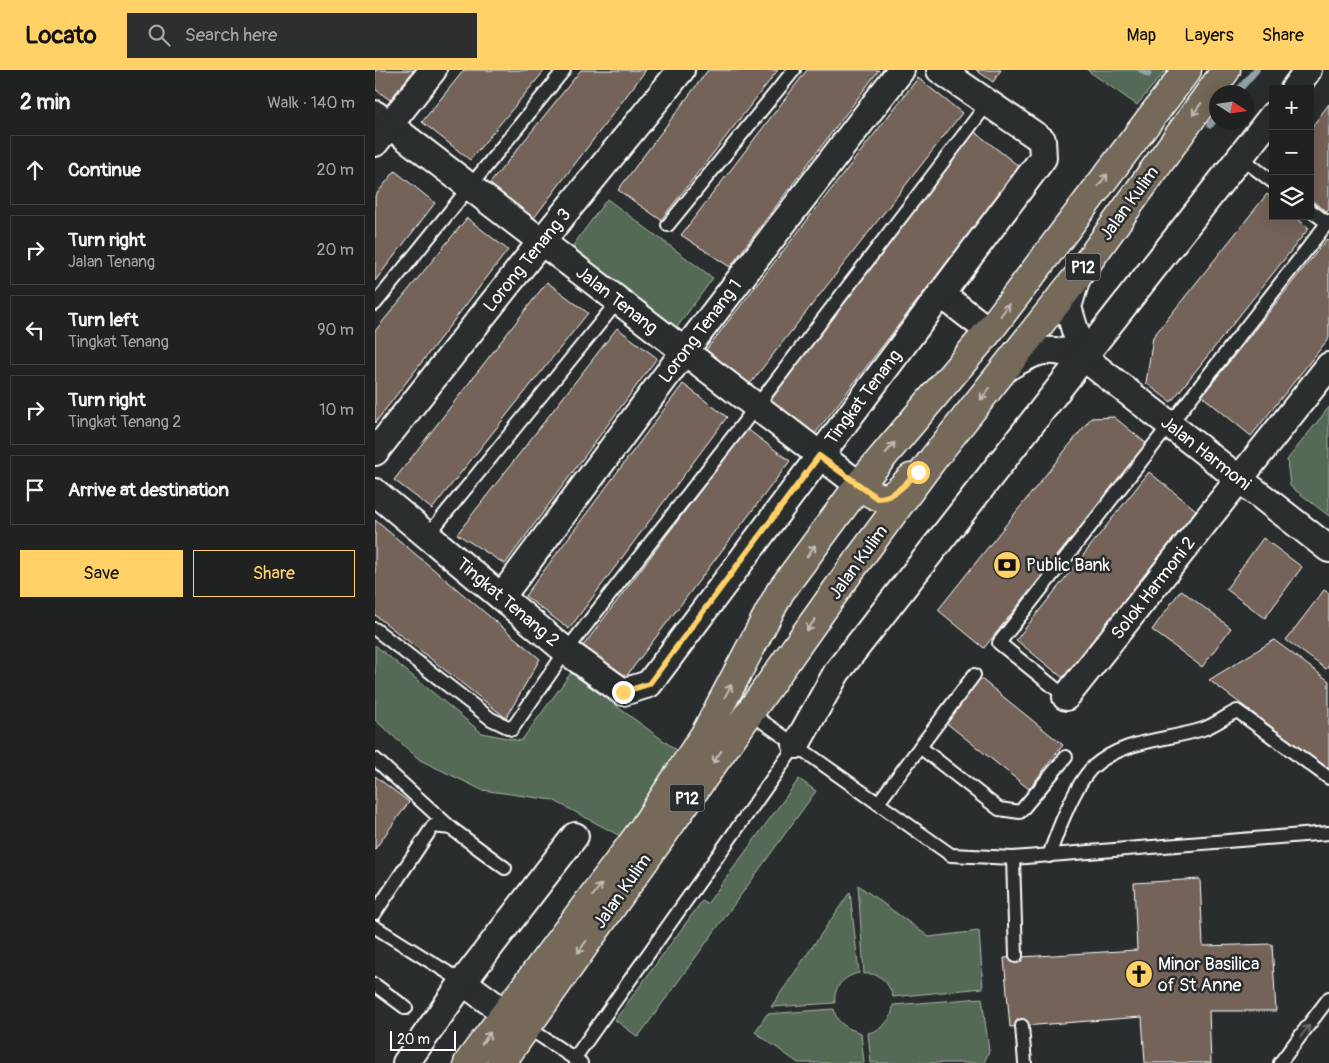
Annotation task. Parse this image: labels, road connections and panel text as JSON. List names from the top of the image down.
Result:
{
  "streets": {
    "main road": ["Jalan Kulim", "P12"],
    "street": [
      "Lorong Tenang 3",
      "Jalan Tenang",
      "Lorong Tenang 1",
      "Tingkat Tenang",
      "Jalan Harmoni",
      "Solok Harmoni 2",
      "Tingkat Tenang 2"
    ]
  },
  "crossings": [
    ["Jalan Kulim", "Jalan Tenang"],
    ["Lorong Tenang 3", "Jalan Tenang"],
    ["Jalan Tenang", "Lorong Tenang 1"],
    ["Jalan Tenang", "Tingkat Tenang"],
    ["Lorong Tenang 1", "Tingkat Tenang 2"],
    ["Tingkat Tenang", "Tingkat Tenang 2"],
    ["Jalan Harmoni", "Solok Harmoni 2"]
  ],
  "places": {
    "bank": ["Public Bank"],
    "church": ["Minor Basilica of St Anne"]
  },
  "scale_bar": "20 m",
  "north": "right",
  "page": {
    "header": "Locato",
    "search": "Search here",
    "nav": ["Map", "Layers", "Share"],
    "heading": ["2 min", "Walk · 140 m"],
    "map_buttons": ["+", "−"],
    "list": [
      ["Continue", "20 m"],
      ["Turn right", "Jalan Tenang", "20 m"],
      ["Turn left", "Tingkat Tenang", "90 m"],
      ["Turn right", "Tingkat Tenang 2", "10 m"],
      "Arrive at destination"
    ],
    "buttons": ["Save", "Share"],
    "scale": "20 m"
  }
}
